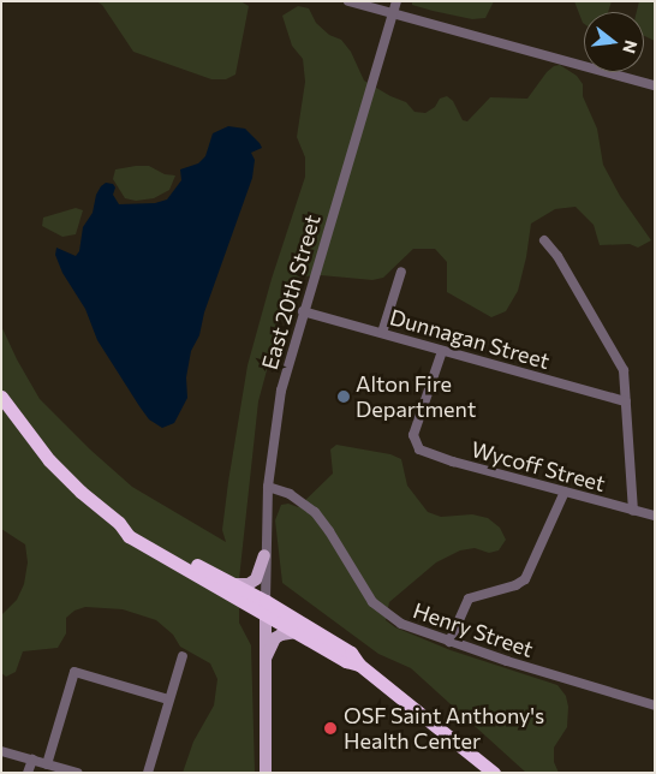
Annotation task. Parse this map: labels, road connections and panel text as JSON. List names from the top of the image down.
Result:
{
  "streets": {
    "street": [
      "East 20th Street",
      "Dunnagan Street",
      "Wycoff Street",
      "Henry Street"
    ]
  },
  "crossings": [
    ["East 20th Street", "Dunnagan Street"],
    ["East 20th Street", "Henry Street"],
    ["Dunnagan Street", "Wycoff Street"]
  ],
  "places": ["Alton Fire Department", "OSF Saint Anthony's Health Center"],
  "north": "right"
}
